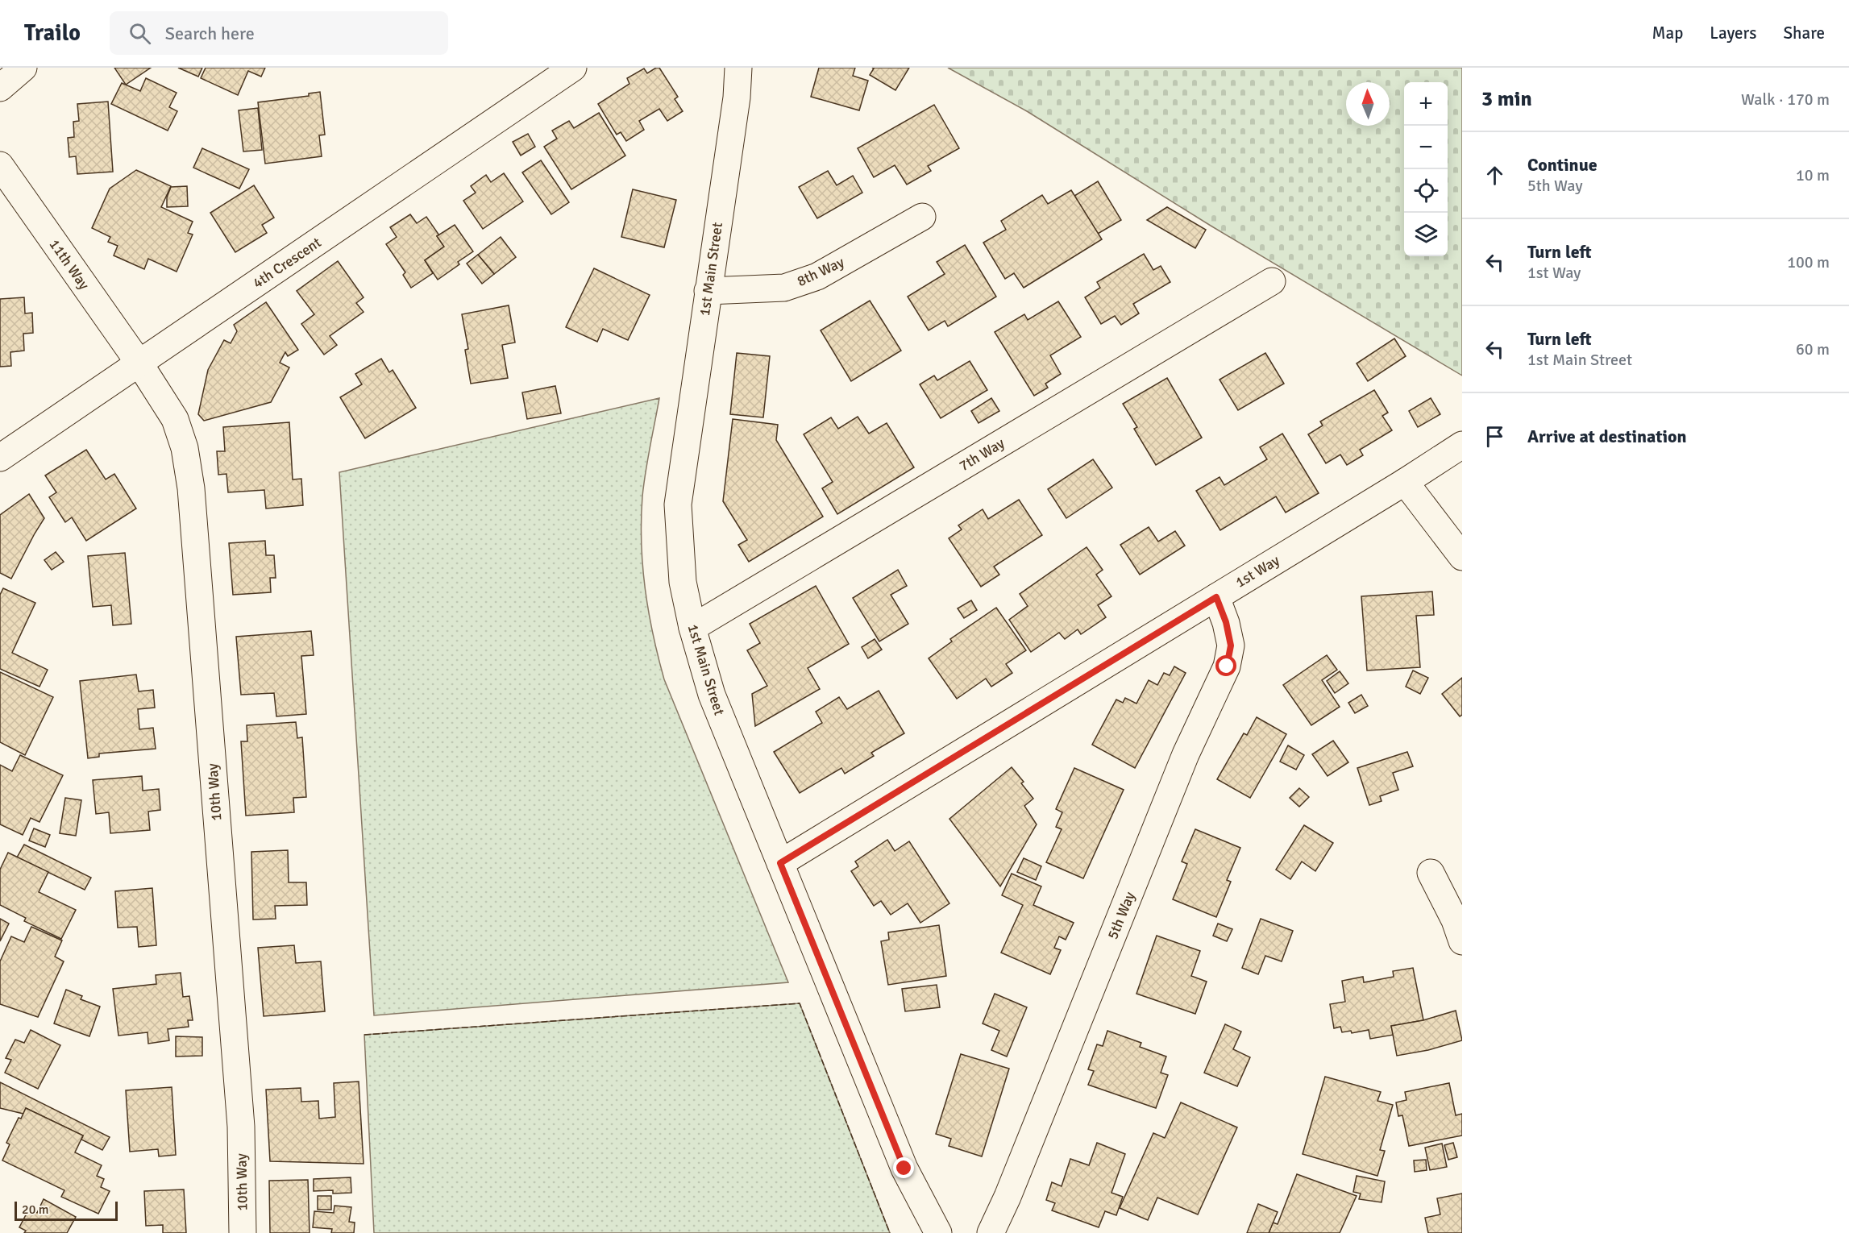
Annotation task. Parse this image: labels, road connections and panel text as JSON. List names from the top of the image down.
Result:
{
  "streets": {
    "street": [
      "4th Crescent",
      "11th Way",
      "1st Main Street",
      "8th Way",
      "7th Way",
      "1st Way",
      "10th Way",
      "5th Way"
    ]
  },
  "crossings": [
    ["4th Crescent", "11th Way"],
    ["4th Crescent", "10th Way"],
    ["11th Way", "10th Way"],
    ["1st Main Street", "8th Way"],
    ["1st Main Street", "7th Way"],
    ["1st Main Street", "1st Way"],
    ["1st Way", "5th Way"]
  ],
  "scale_bar": "20 m",
  "north": "top",
  "page": {
    "header": "Trailo",
    "search": "Search here",
    "nav": ["Map", "Layers", "Share"],
    "heading": ["3 min", "Walk · 170 m"],
    "map_buttons": ["+", "−"],
    "list": [
      ["Continue", "5th Way", "10 m"],
      ["Turn left", "1st Way", "100 m"],
      ["Turn left", "1st Main Street", "60 m"],
      "Arrive at destination"
    ],
    "scale": "20 m"
  }
}
